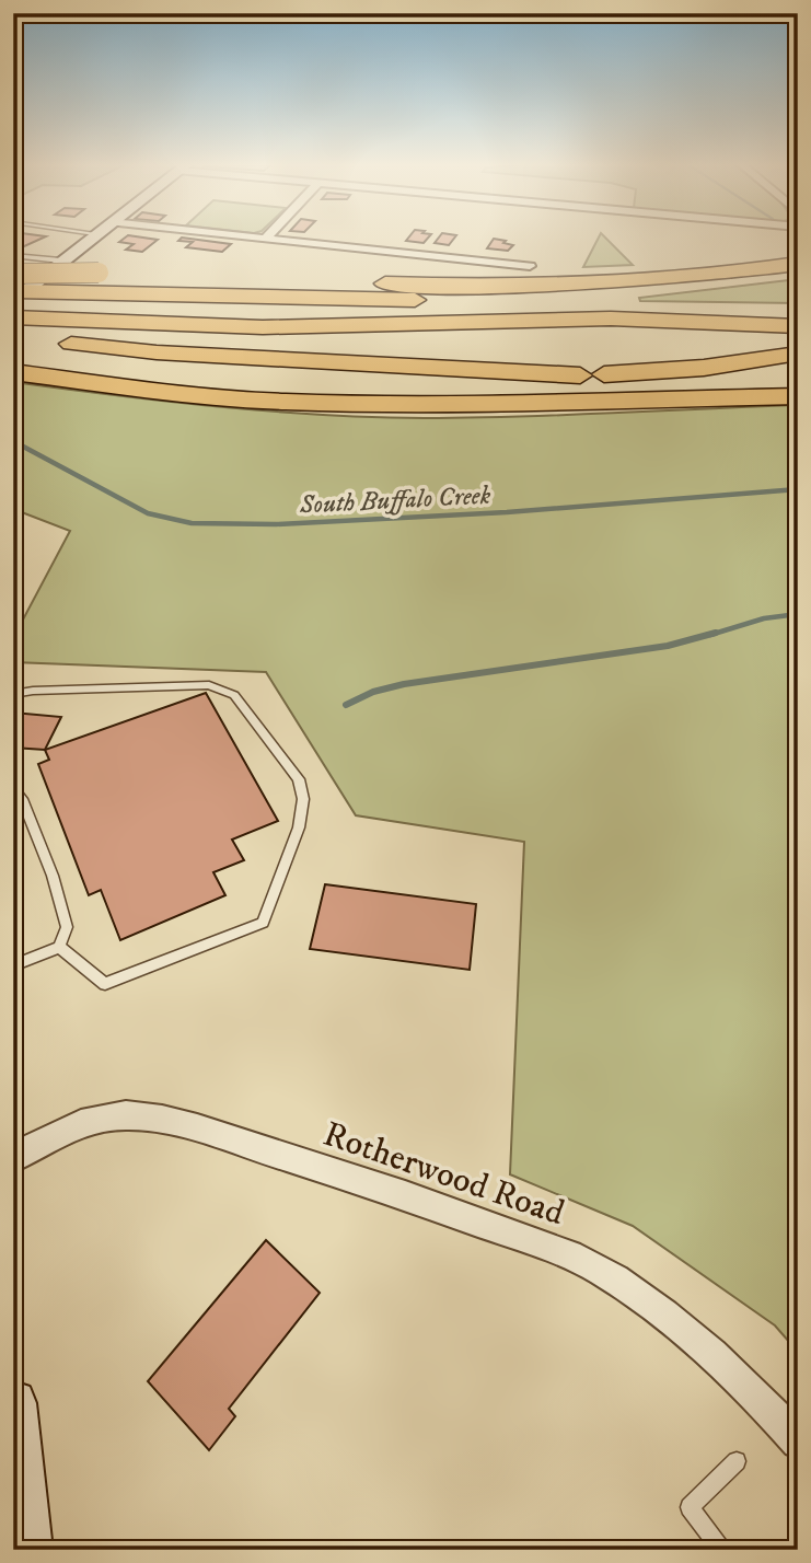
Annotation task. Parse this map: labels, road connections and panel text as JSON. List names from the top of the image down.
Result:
{
  "streets": {
    "street": ["Rotherwood Road"]
  },
  "water": ["South Buffalo Creek"]
}
